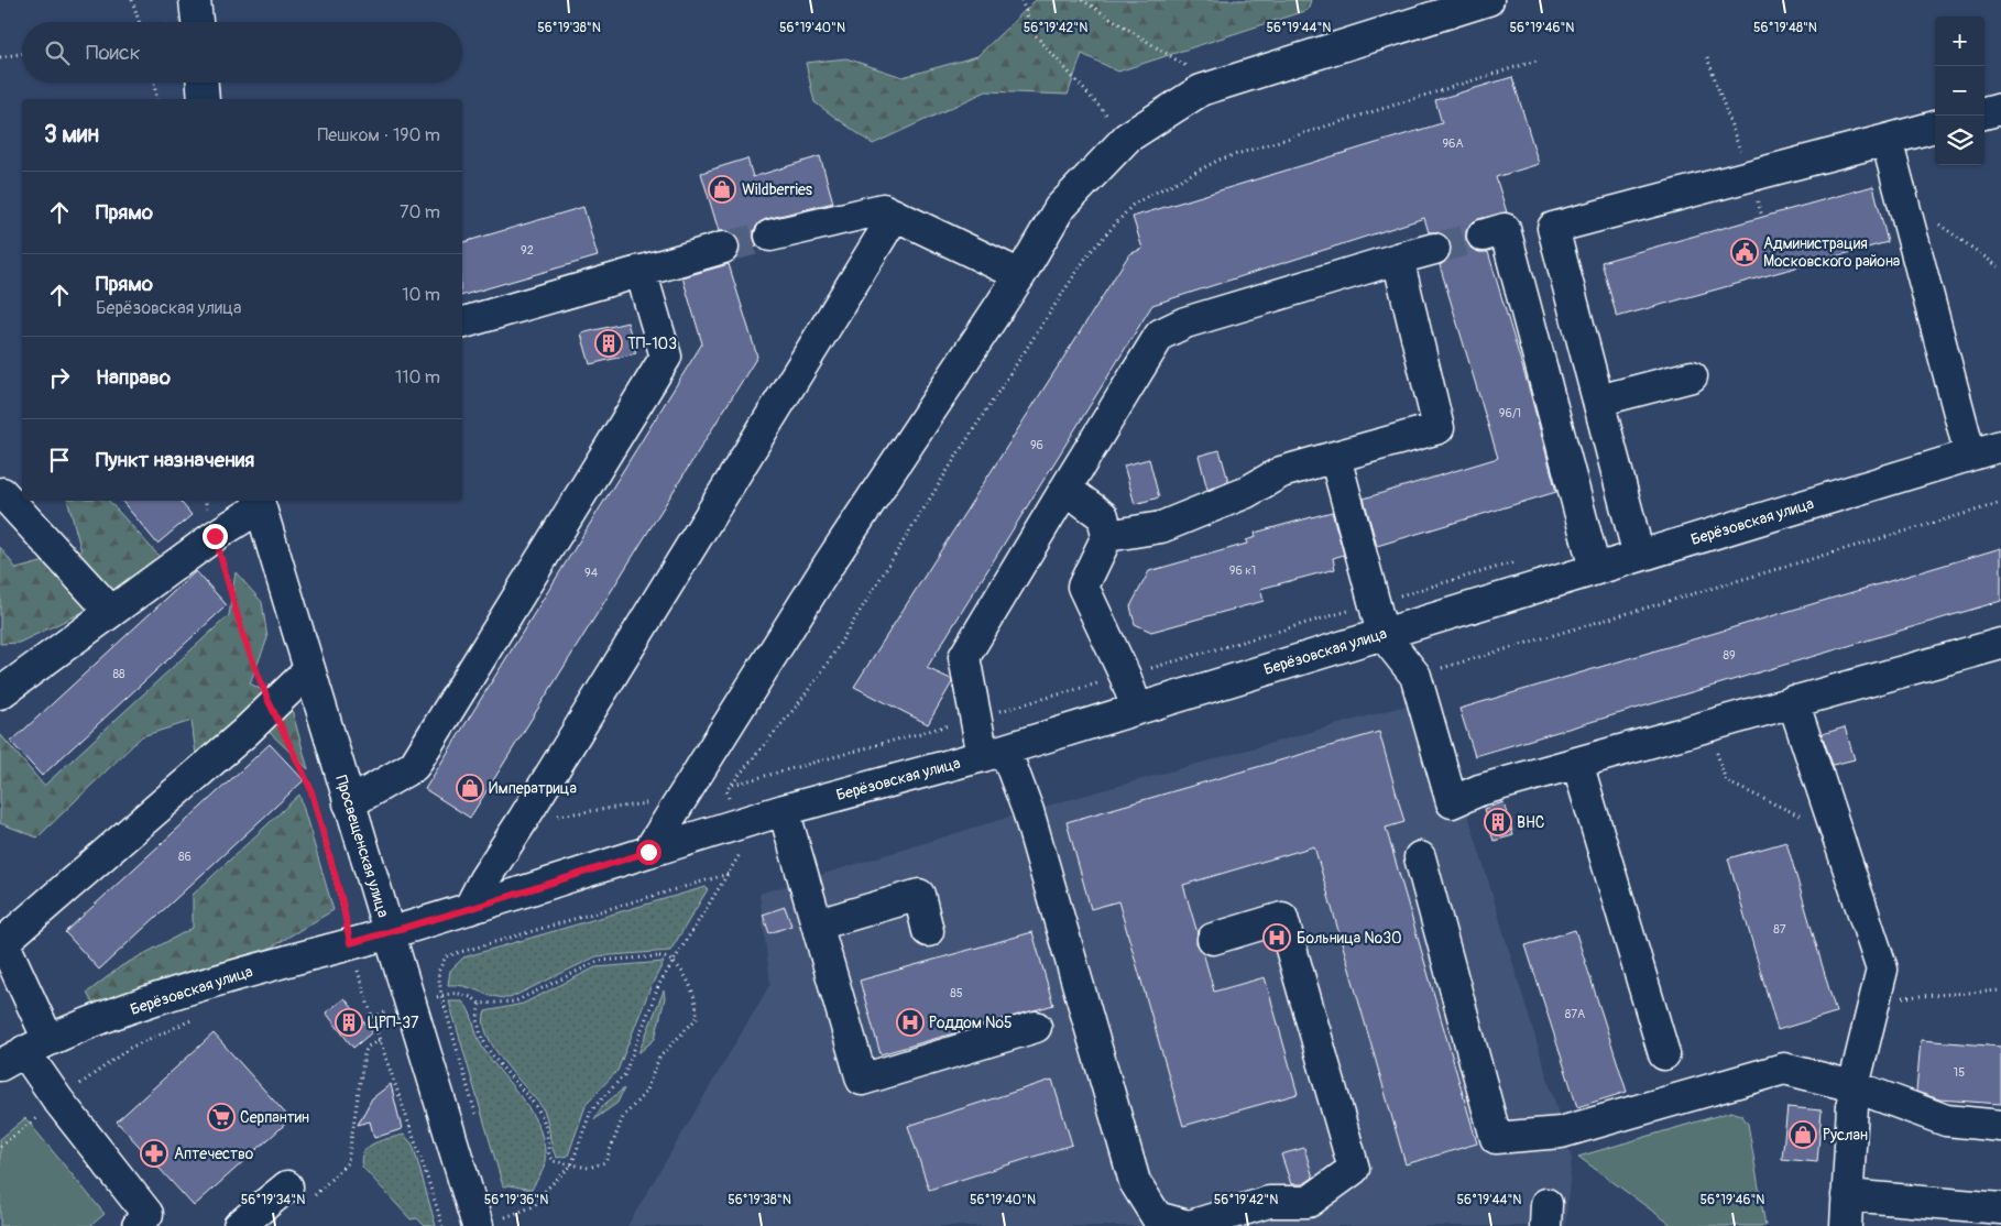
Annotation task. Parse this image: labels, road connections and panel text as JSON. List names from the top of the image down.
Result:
{
  "streets": {
    "street": ["Берёзовская улица", "Просвещенская улица"]
  },
  "crossings": [
    ["Берёзовская улица", "Просвещенская улица"]
  ],
  "places": {
    "shop": ["Wildberries", "Императрица", "Руслан"],
    "public building": ["Администрация Московского района"],
    "building": ["ТП-103", "ВНС", "ЦРП-37"],
    "hospital": ["Больница №30", "Роддом №5"],
    "supermarket": ["Серпантин"],
    "pharmacy": ["Аптечество"]
  },
  "house_numbers": [
    "96А",
    "92",
    "96/1",
    "96",
    "96 к1",
    "94",
    "89",
    "88",
    "86",
    "87",
    "85",
    "87А",
    "15"
  ],
  "page": {
    "map_buttons": ["+", "−"],
    "search": "Поиск",
    "heading": ["3 мин", "Пешком · 190 m"],
    "list": [
      ["Прямо", "70 m"],
      ["Прямо", "Берёзовская улица", "10 m"],
      ["Направо", "110 m"],
      "Пункт назначения"
    ]
  },
  "coordinates": [
    "56°19'38\"N",
    "56°19'40\"N",
    "56°19'46\"N",
    "56°19'42\"N",
    "56°19'44\"N",
    "56°19'48\"N",
    "56°19'34\"N",
    "56°19'36\"N"
  ]
}
